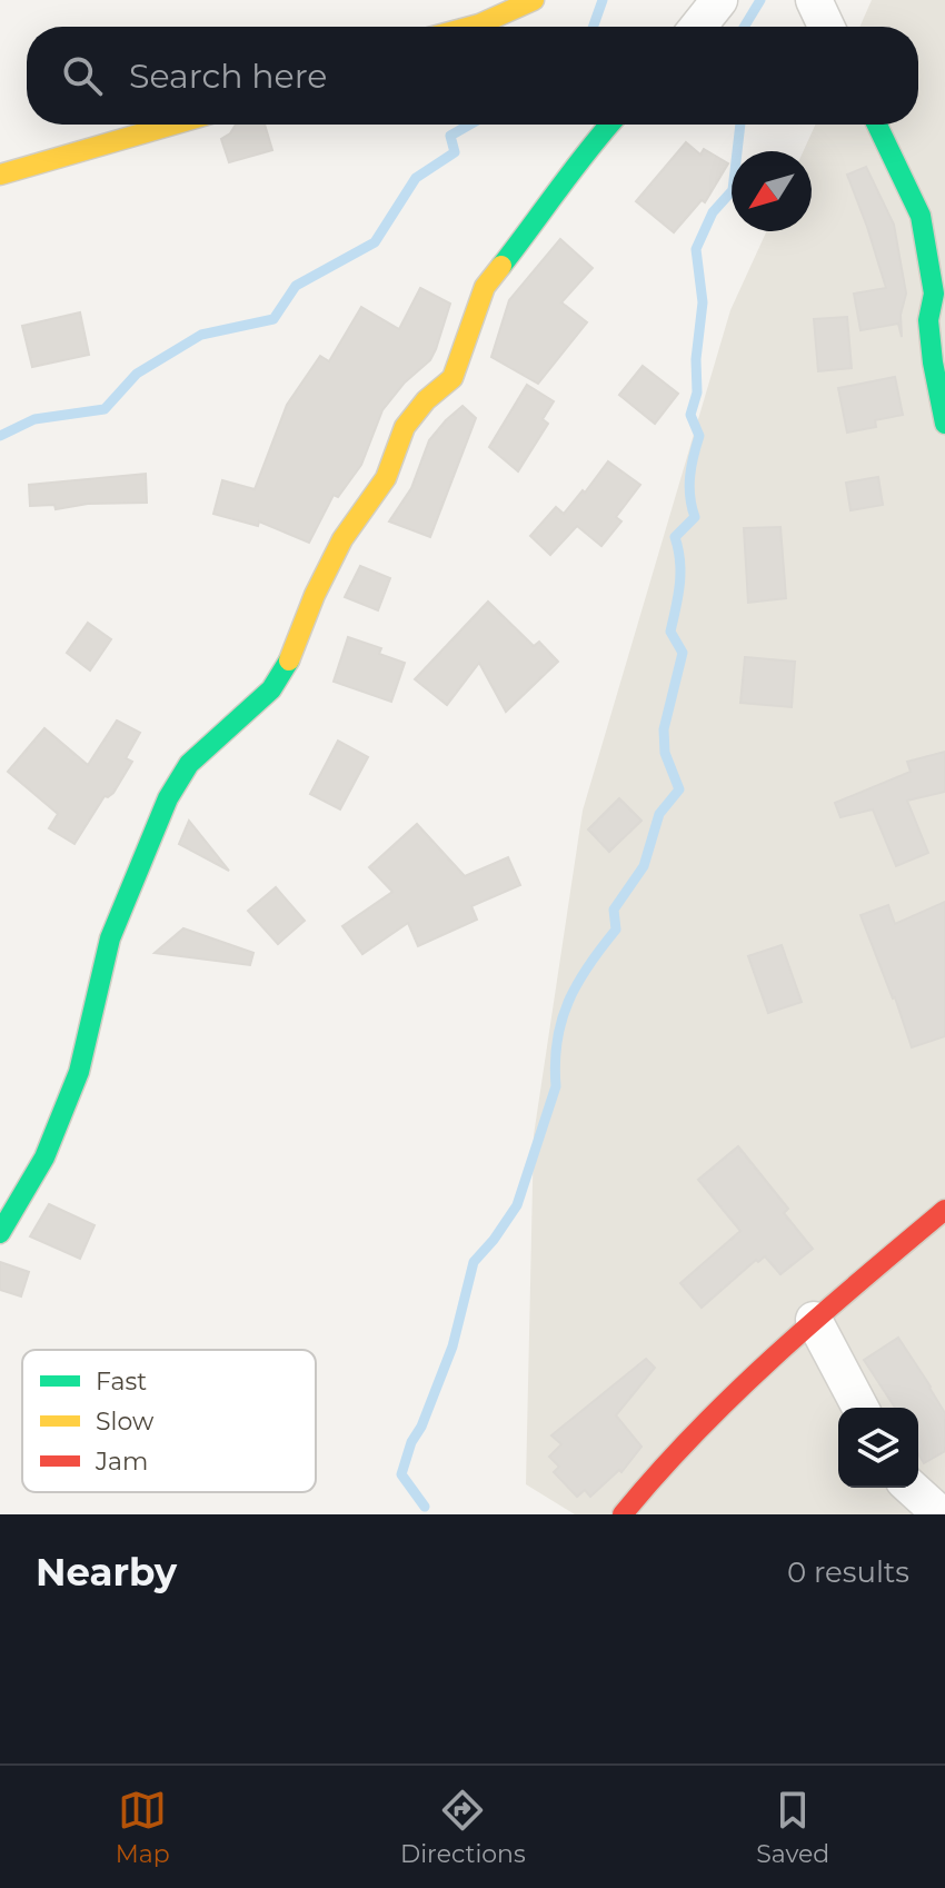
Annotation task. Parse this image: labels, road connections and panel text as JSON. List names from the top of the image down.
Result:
{
  "legend": ["Fast", "Slow", "Jam"],
  "north": "bottom left",
  "page": {
    "search": "Search here",
    "heading": ["Nearby", "0 results"],
    "nav": ["Map", "Directions", "Saved"]
  }
}
